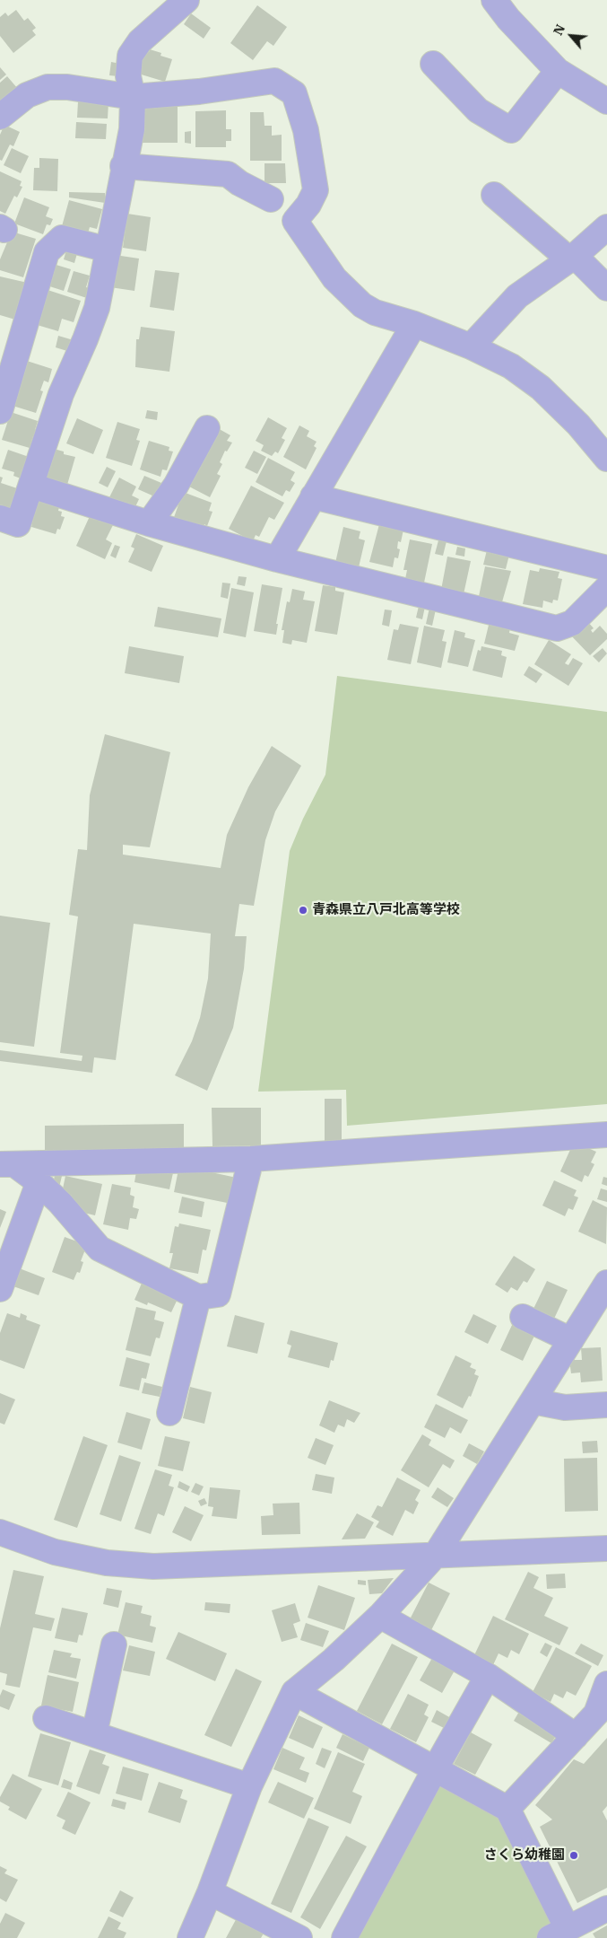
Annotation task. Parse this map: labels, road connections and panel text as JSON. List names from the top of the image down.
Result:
{
  "places": ["青森県立八戸北高等学校", "さくら幼稚園"],
  "north": "top left"
}
